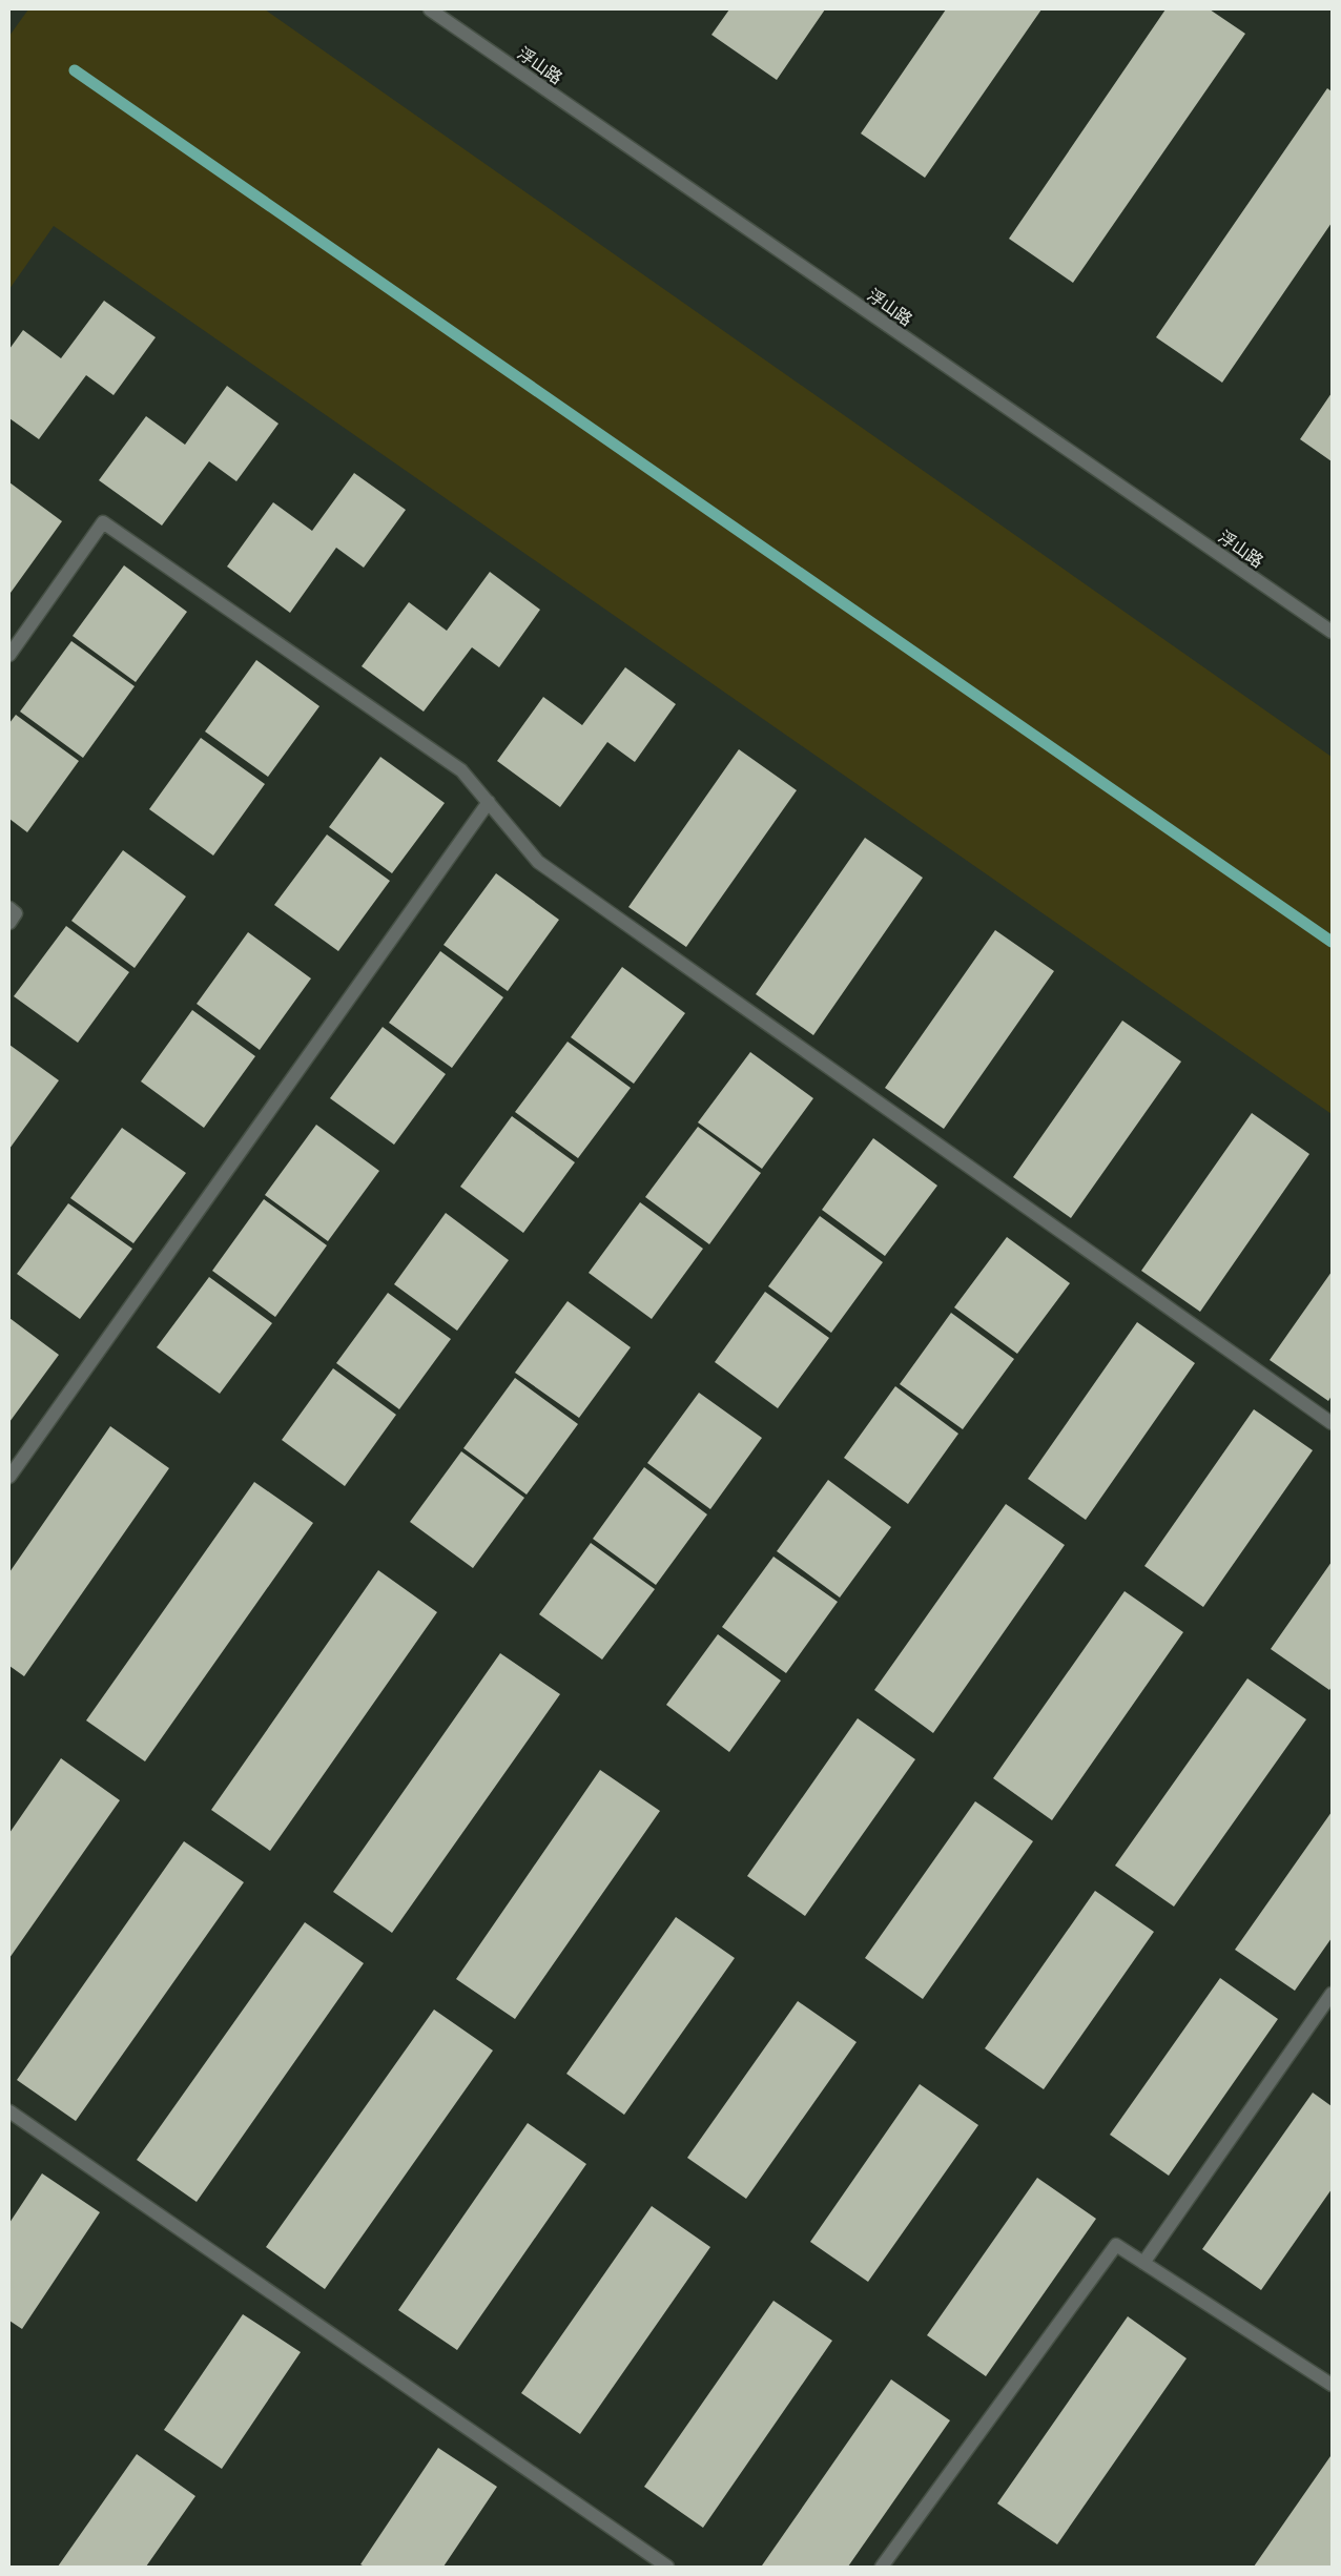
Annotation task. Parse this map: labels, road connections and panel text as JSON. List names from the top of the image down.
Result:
{
  "streets": {
    "street": ["浮山路"]
  }
}
